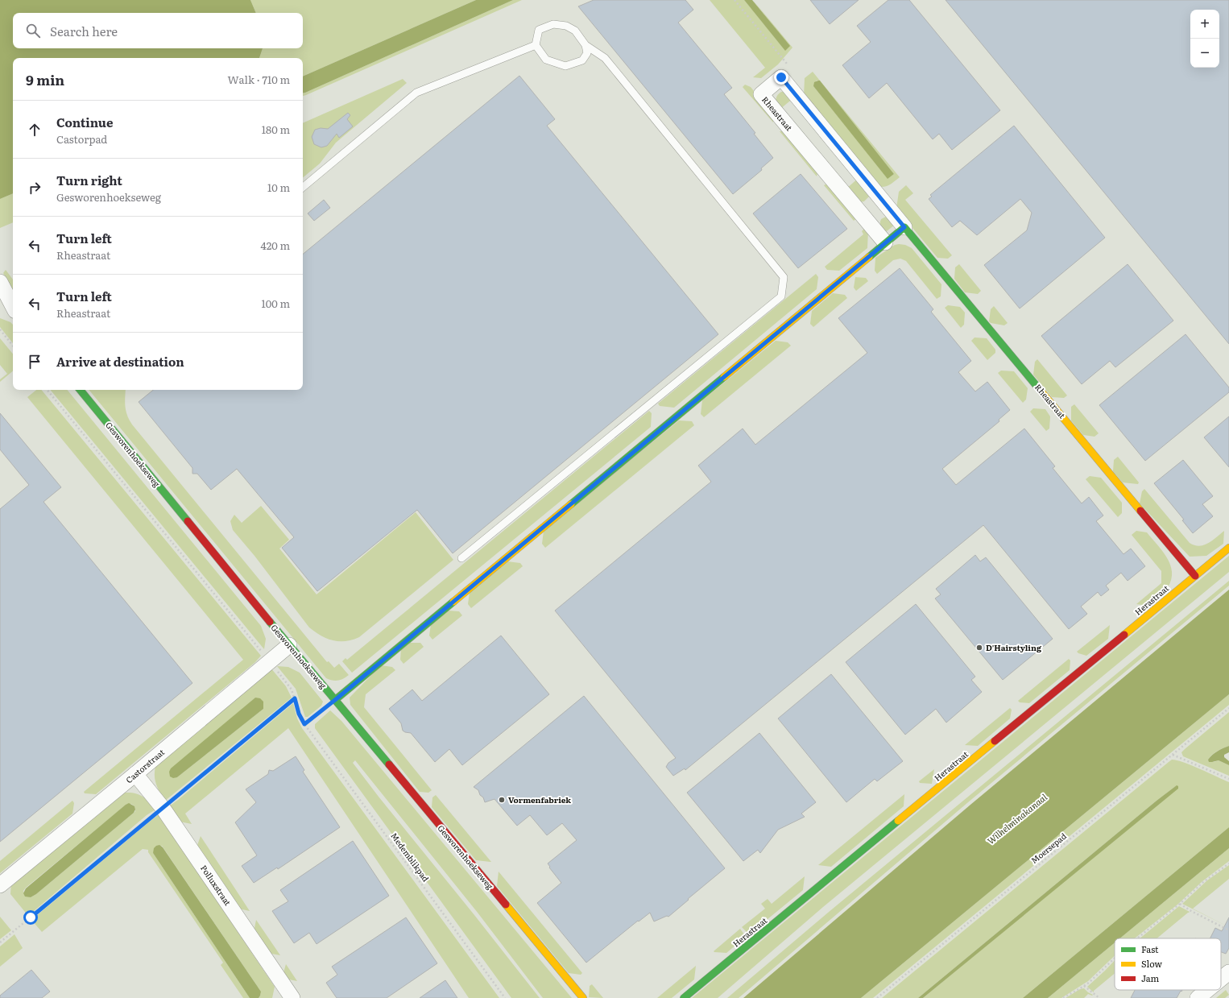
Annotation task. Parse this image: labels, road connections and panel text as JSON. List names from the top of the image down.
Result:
{
  "streets": {
    "street": [
      "Rheastraat",
      "Gesworenhoekseweg",
      "Herastraat",
      "Castorstraat",
      "Polluxstraat"
    ],
    "path": ["Moersepad", "Medemblikpad"]
  },
  "crossings": [
    ["Rheastraat", "Herastraat"],
    ["Gesworenhoekseweg", "Castorstraat"],
    ["Castorstraat", "Polluxstraat"]
  ],
  "water": ["Wilhelminakanaal"],
  "places": ["D'Hairstyling", "Vormenfabriek"],
  "legend": ["Fast", "Slow", "Jam"],
  "page": {
    "map_buttons": ["+", "−"],
    "search": "Search here",
    "heading": ["9 min", "Walk · 710 m"],
    "list": [
      ["Continue", "Castorpad", "180 m"],
      ["Turn right", "Gesworenhoekseweg", "10 m"],
      ["Turn left", "Rheastraat", "420 m"],
      ["Turn left", "Rheastraat", "100 m"],
      "Arrive at destination"
    ]
  }
}
